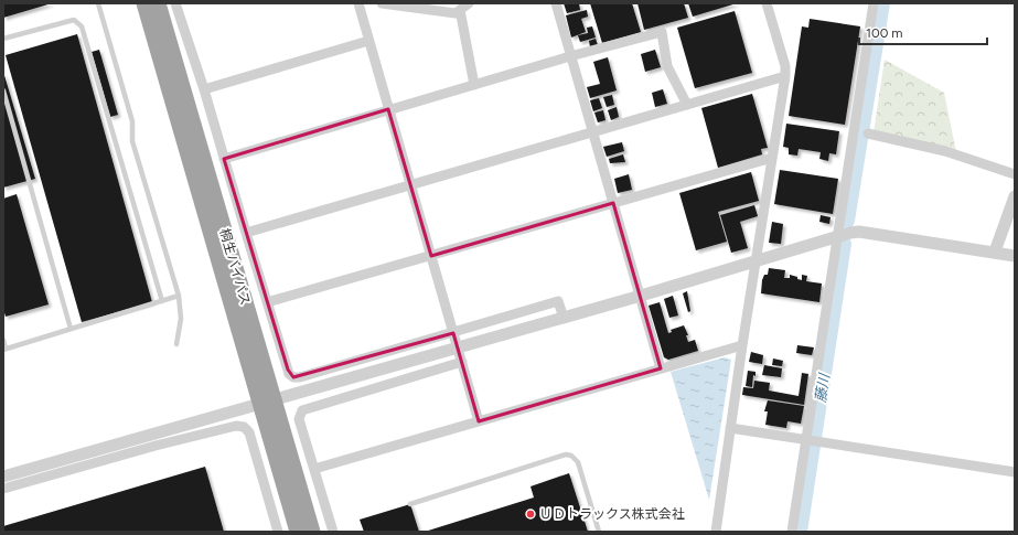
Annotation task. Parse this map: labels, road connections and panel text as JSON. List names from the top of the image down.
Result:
{
  "streets": {
    "highway": ["桐生バイパス"]
  },
  "water": ["藤川"],
  "places": ["ＵＤトラックス株式会社"],
  "scale_bar": "100 m"
}
